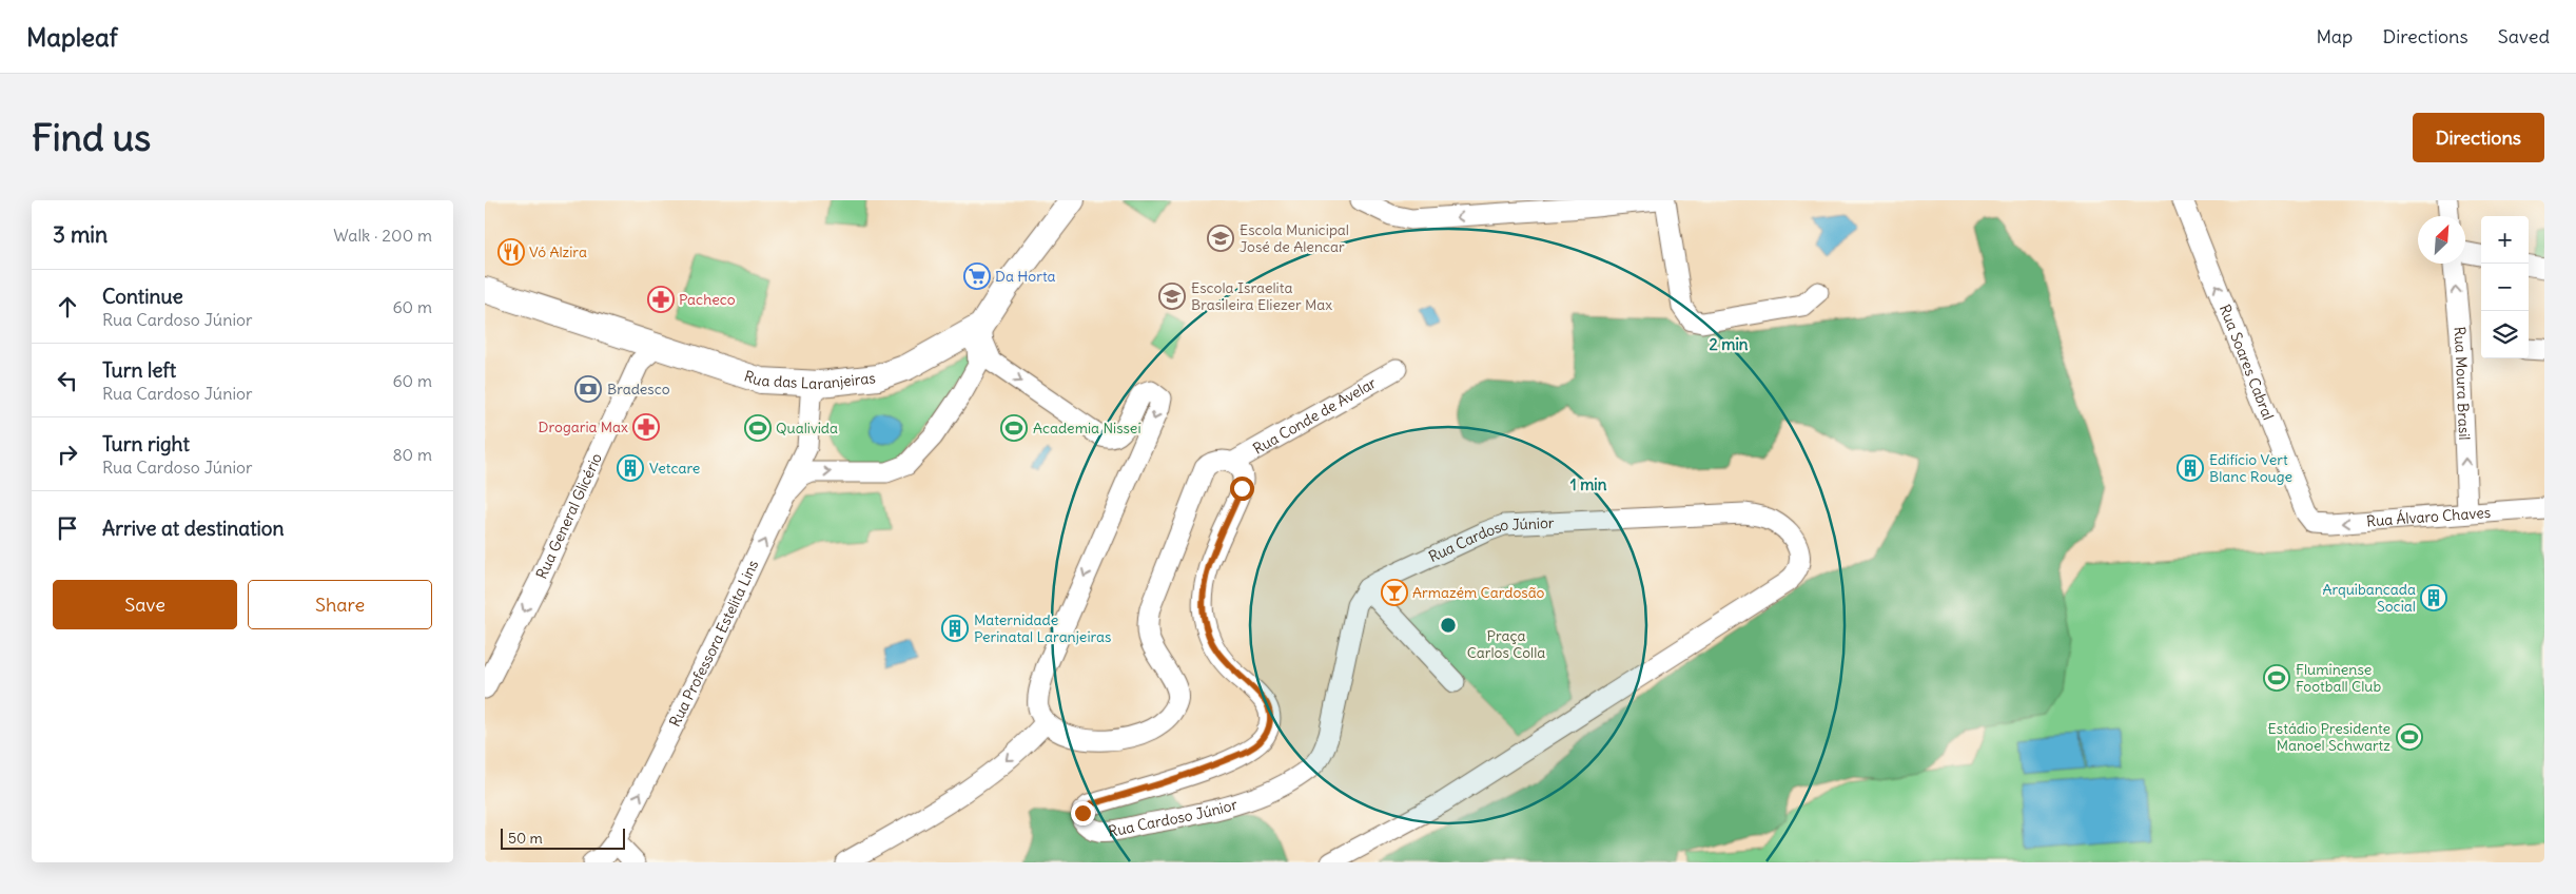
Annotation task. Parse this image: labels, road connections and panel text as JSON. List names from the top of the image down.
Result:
{
  "streets": {
    "main road": ["Rua das Laranjeiras"],
    "street": [
      "Rua Soares Cabral",
      "Rua Moura Brasil",
      "Rua Conde de Avelar",
      "Rua General Glicério",
      "Rua Álvaro Chaves",
      "Rua Cardoso Júnior",
      "Rua Professora Estelita Lins"
    ]
  },
  "crossings": [
    ["Rua Soares Cabral", "Rua Álvaro Chaves"],
    ["Rua das Laranjeiras", "Rua General Glicério"],
    ["Rua das Laranjeiras", "Rua Professora Estelita Lins"],
    ["Rua Moura Brasil", "Rua Álvaro Chaves"],
    ["Rua Conde de Avelar", "Rua Cardoso Júnior"]
  ],
  "one_way": [
    "Rua Soares Cabral",
    "Rua Moura Brasil",
    "Rua General Glicério",
    "Rua Álvaro Chaves",
    "Rua Professora Estelita Lins"
  ],
  "parks": ["Praça Carlos Colla"],
  "places": {
    "school or university": ["Escola Municipal José de Alencar", "Escola Israelita Brasileira Eliezer Max"],
    "restaurant": ["Vó Alzira"],
    "supermarket": ["Da Horta"],
    "pharmacy": ["Pacheco", "Drogaria Max"],
    "bank": ["Bradesco"],
    "sports": [
      "Qualivida",
      "Academia Nissei",
      "Fluminense Football Club",
      "Estádio Presidente Manoel Schwartz"
    ],
    "building": [
      "Vetcare",
      "Edifício Vert Blanc Rouge",
      "Arquibancada Social",
      "Maternidade Perinatal Laranjeiras"
    ],
    "bar": ["Armazém Cardosão"]
  },
  "scale_bar": "50 m",
  "north": "top right",
  "page": {
    "header": "Mapleaf",
    "nav": ["Map", "Directions", "Saved"],
    "buttons": [
      "Directions",
      ["Save", "Share"]
    ],
    "title": "Find us",
    "heading": ["3 min", "Walk · 200 m"],
    "map_buttons": ["+", "−"],
    "list": [
      ["Continue", "Rua Cardoso Júnior", "60 m"],
      ["Turn left", "Rua Cardoso Júnior", "60 m"],
      ["Turn right", "Rua Cardoso Júnior", "80 m"],
      "Arrive at destination"
    ],
    "scale": "50 m"
  },
  "rings": ["2 min", "1 min"]
}
